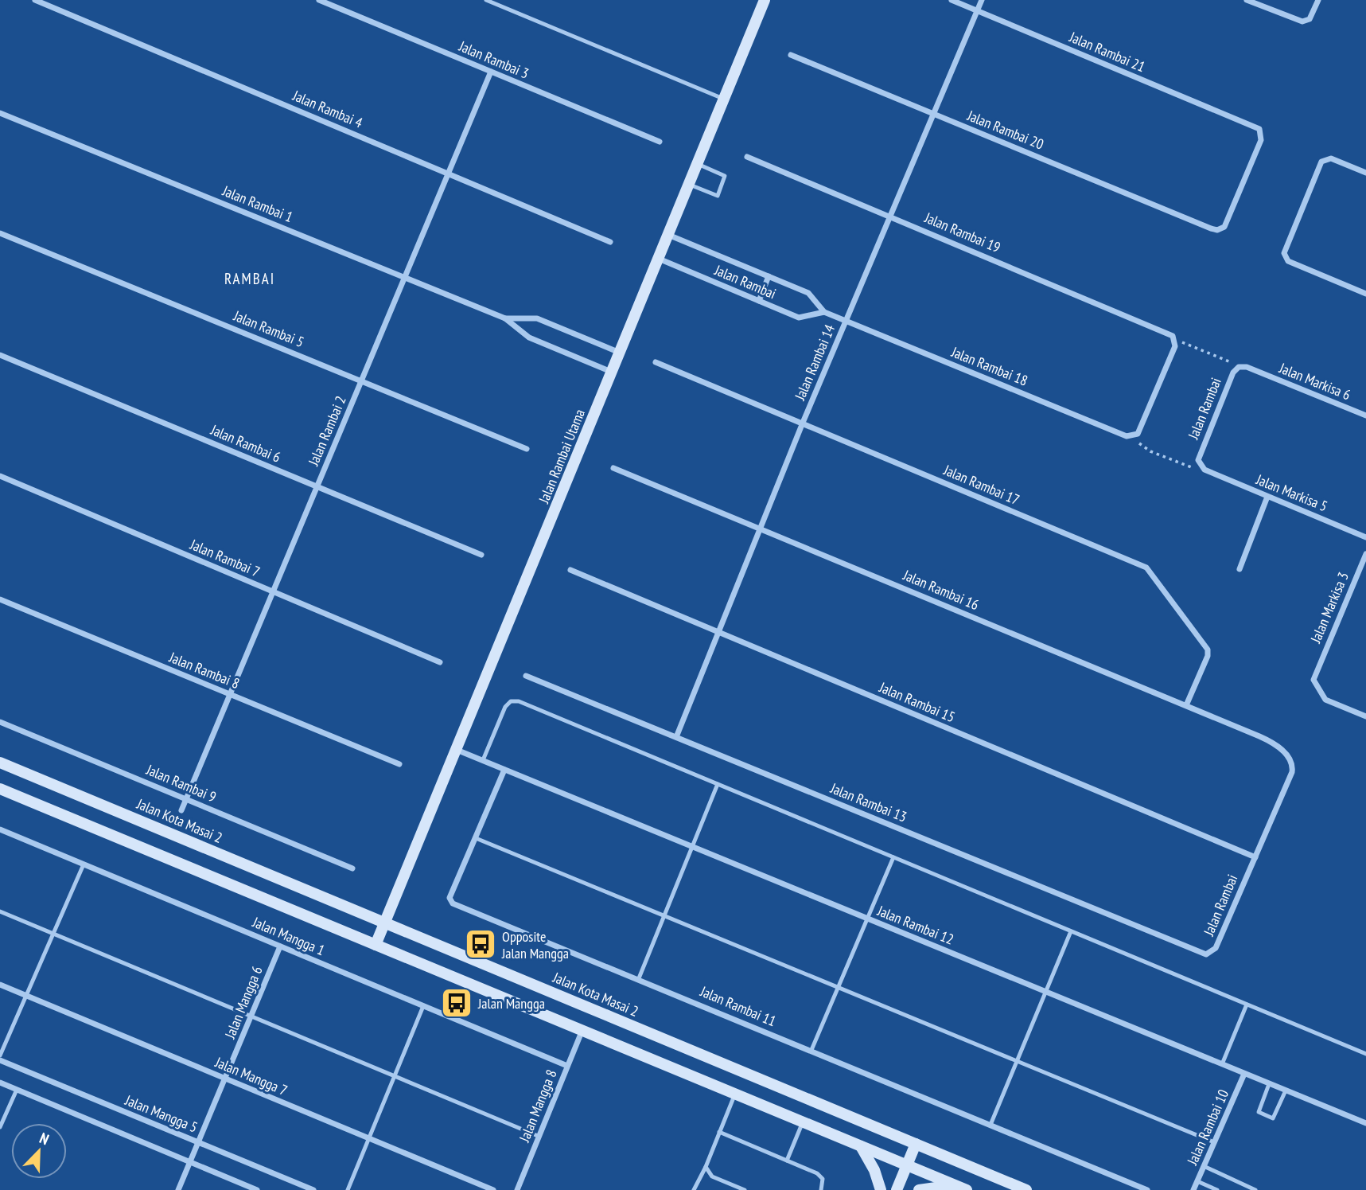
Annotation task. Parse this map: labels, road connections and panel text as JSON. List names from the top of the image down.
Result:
{
  "streets": {
    "main road": ["Jalan Rambai Utama", "Jalan Kota Masai 2"],
    "street": [
      "Jalan Rambai 21",
      "Jalan Rambai 3",
      "Jalan Rambai 4",
      "Jalan Rambai 20",
      "Jalan Rambai 1",
      "Jalan Rambai 19",
      "Jalan Rambai",
      "Jalan Rambai 5",
      "Jalan Rambai 14",
      "Jalan Rambai 18",
      "Jalan Markisa 6",
      "Jalan Rambai 2",
      "Jalan Rambai 6",
      "Jalan Rambai 17",
      "Jalan Markisa 5",
      "Jalan Rambai 7",
      "Jalan Rambai 16",
      "Jalan Markisa 3",
      "Jalan Rambai 8",
      "Jalan Rambai 15",
      "Jalan Rambai 9",
      "Jalan Rambai 13",
      "Jalan Rambai 12",
      "Jalan Mangga 1",
      "Jalan Mangga 6",
      "Jalan Rambai 11",
      "Jalan Mangga 7",
      "Jalan Mangga 8",
      "Jalan Mangga 5",
      "Jalan Rambai 10"
    ]
  },
  "crossings": [
    ["Jalan Rambai 21", "Jalan Rambai 20"],
    ["Jalan Rambai 21", "Jalan Rambai 14"],
    ["Jalan Rambai 3", "Jalan Rambai 2"],
    ["Jalan Rambai 4", "Jalan Rambai 2"],
    ["Jalan Rambai 20", "Jalan Rambai 14"],
    ["Jalan Rambai 1", "Jalan Rambai 2"],
    ["Jalan Rambai 1", "Jalan Rambai Utama"],
    ["Jalan Rambai 19", "Jalan Rambai 14"],
    ["Jalan Rambai 19", "Jalan Rambai 18"],
    ["Jalan Rambai", "Jalan Rambai 14"],
    ["Jalan Rambai", "Jalan Rambai 18"],
    ["Jalan Rambai", "Jalan Markisa 6"],
    ["Jalan Rambai", "Jalan Rambai Utama"],
    ["Jalan Rambai", "Jalan Markisa 5"],
    ["Jalan Rambai", "Jalan Rambai 16"],
    ["Jalan Rambai", "Jalan Rambai 15"],
    ["Jalan Rambai", "Jalan Rambai 13"],
    ["Jalan Rambai 5", "Jalan Rambai 2"],
    ["Jalan Rambai 14", "Jalan Rambai 18"],
    ["Jalan Rambai 14", "Jalan Rambai 17"],
    ["Jalan Rambai 14", "Jalan Rambai 16"],
    ["Jalan Rambai 14", "Jalan Rambai 15"],
    ["Jalan Rambai 14", "Jalan Rambai 13"],
    ["Jalan Rambai 2", "Jalan Rambai 6"],
    ["Jalan Rambai 2", "Jalan Rambai 7"],
    ["Jalan Rambai 2", "Jalan Rambai 8"],
    ["Jalan Rambai 2", "Jalan Rambai 9"],
    ["Jalan Rambai Utama", "Jalan Kota Masai 2"],
    ["Jalan Rambai Utama", "Jalan Rambai 12"],
    ["Jalan Rambai 17", "Jalan Rambai 16"],
    ["Jalan Rambai 12", "Jalan Rambai 11"],
    ["Jalan Rambai 12", "Jalan Rambai 10"],
    ["Jalan Mangga 1", "Jalan Mangga 6"],
    ["Jalan Mangga 1", "Jalan Mangga 8"],
    ["Jalan Mangga 6", "Jalan Mangga 7"],
    ["Jalan Mangga 6", "Jalan Mangga 5"]
  ],
  "districts": ["RAMBAI"],
  "places": {
    "bus stop": ["Opposite Jalan Mangga", "Jalan Mangga"]
  },
  "north": "top right"
}
